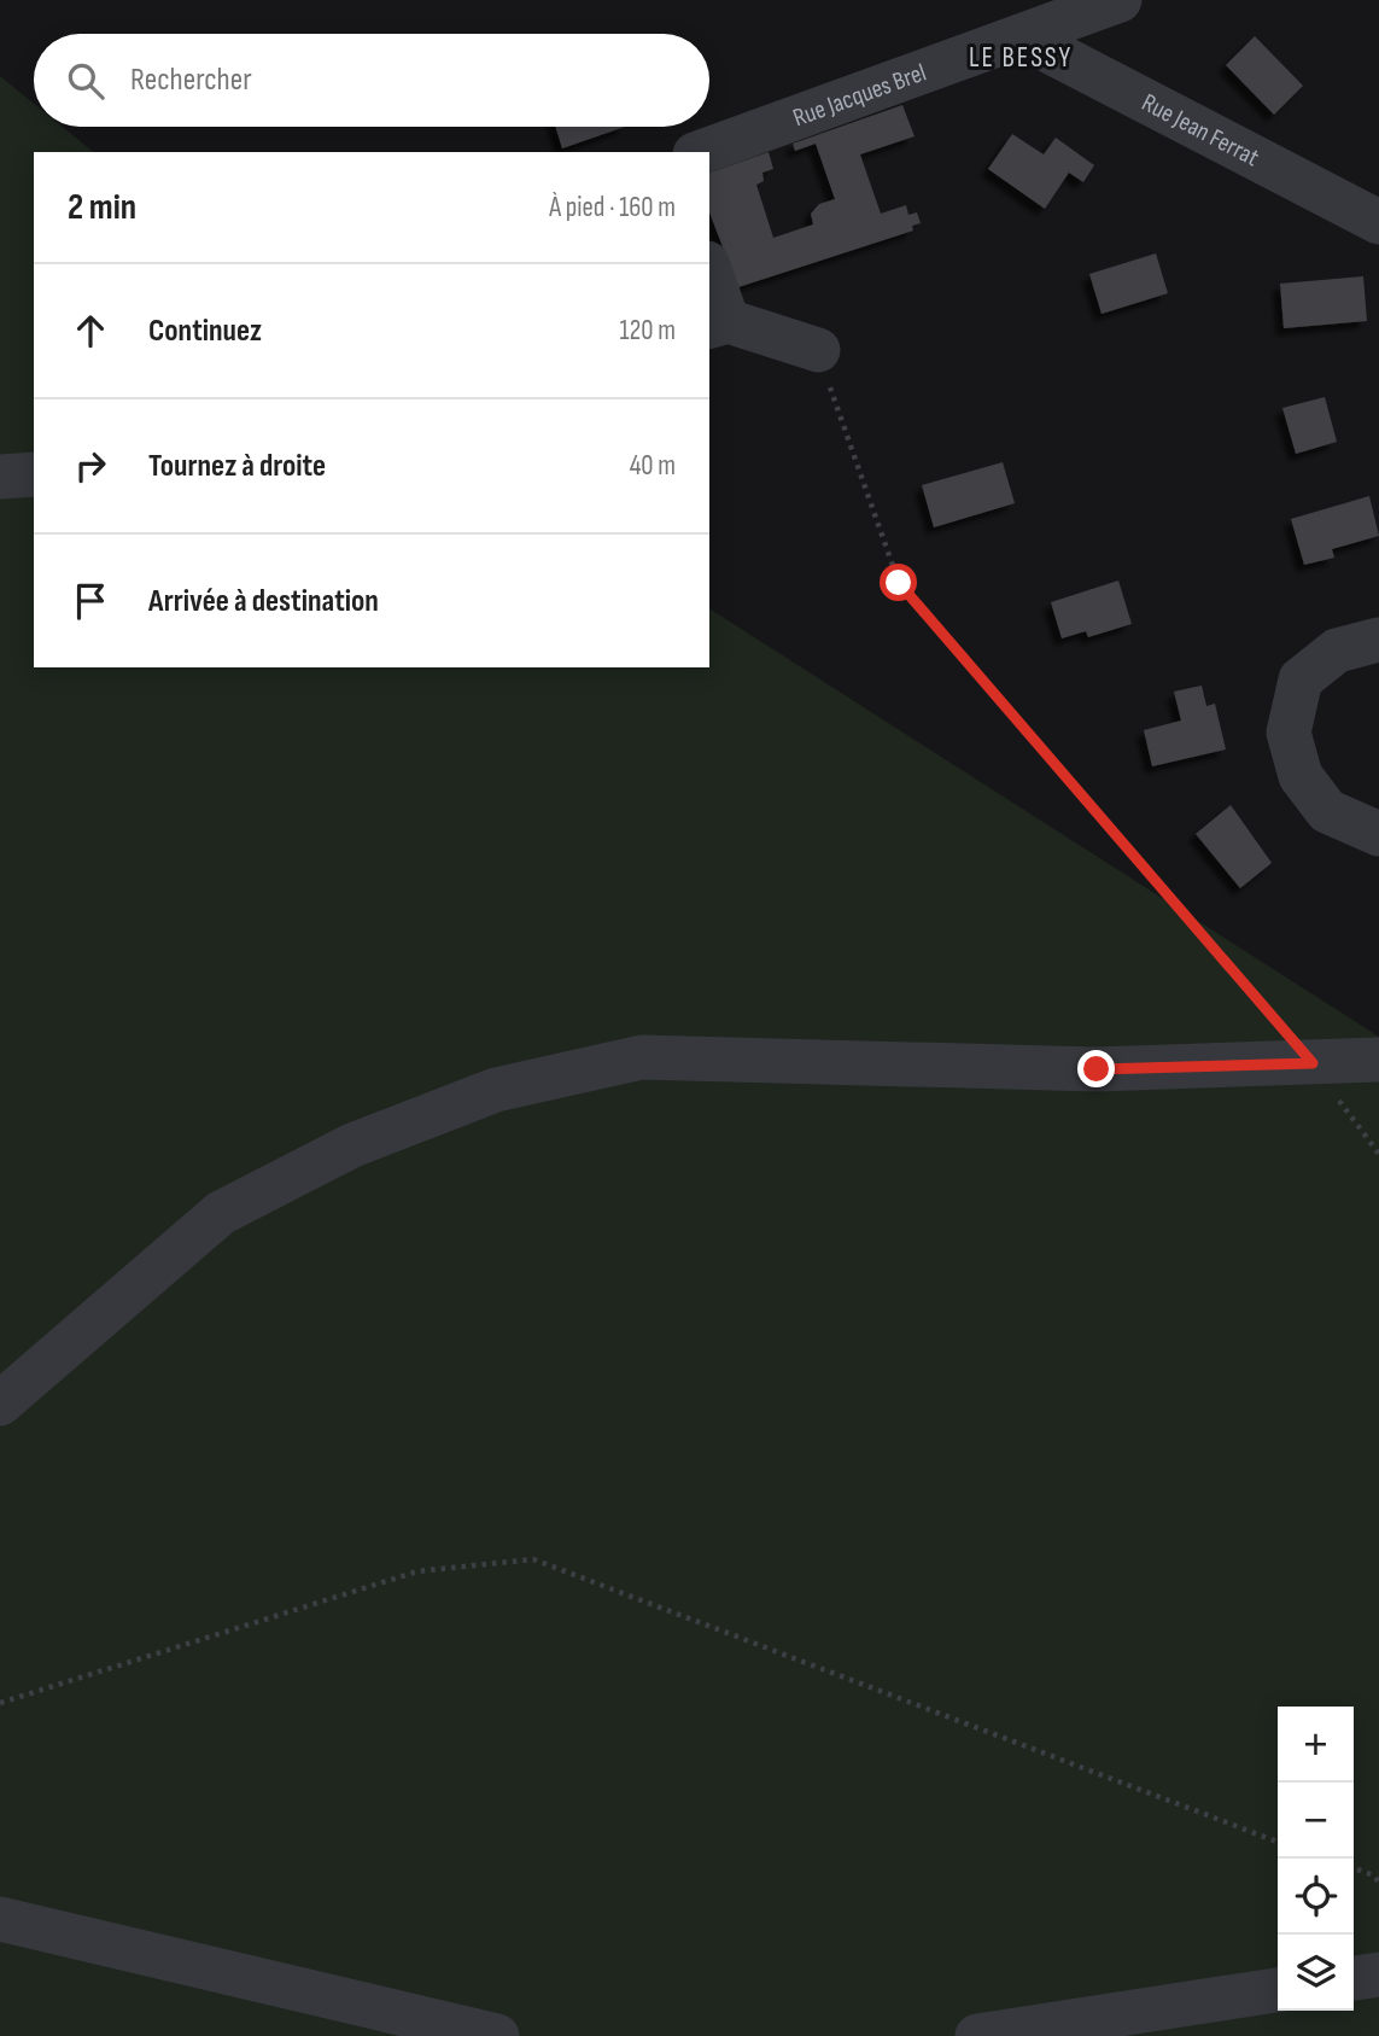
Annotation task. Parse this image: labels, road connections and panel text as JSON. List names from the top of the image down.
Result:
{
  "streets": {
    "street": ["Rue Jacques Brel", "Rue Jean Ferrat"]
  },
  "crossings": [
    ["Rue Jacques Brel", "Rue Jean Ferrat"]
  ],
  "districts": ["LE BESSY"],
  "page": {
    "search": "Rechercher",
    "heading": ["2 min", "À pied · 160 m"],
    "list": [
      ["Continuez", "120 m"],
      ["Tournez à droite", "40 m"],
      "Arrivée à destination"
    ],
    "map_buttons": ["+", "−"]
  }
}
